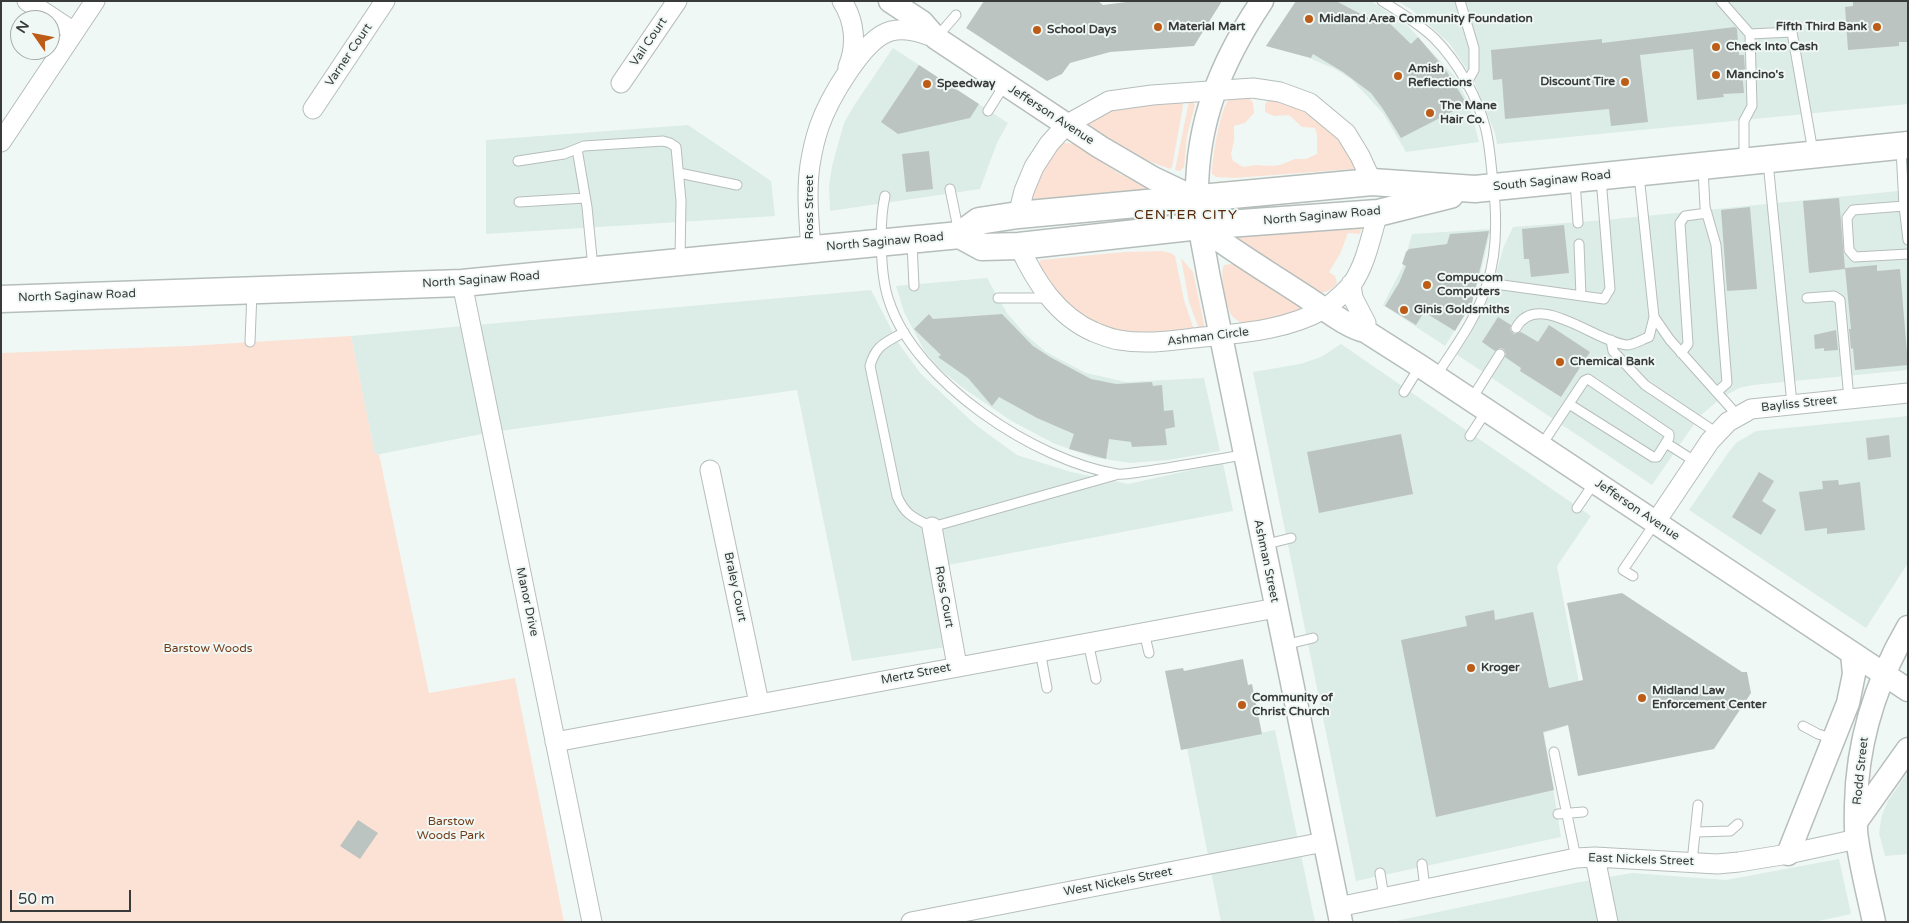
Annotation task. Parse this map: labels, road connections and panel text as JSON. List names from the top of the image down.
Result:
{
  "streets": {
    "main road": ["South Saginaw Road", "North Saginaw Road"],
    "street": [
      "Vail Court",
      "Varner Court",
      "Jefferson Avenue",
      "Ross Street",
      "Ashman Circle",
      "Bayliss Street",
      "Ashman Street",
      "Braley Court",
      "Ross Court",
      "Manor Drive",
      "Mertz Street",
      "Rodd Street",
      "East Nickels Street",
      "West Nickels Street"
    ]
  },
  "crossings": [
    ["Jefferson Avenue", "South Saginaw Road"],
    ["Jefferson Avenue", "Ross Street"],
    ["Jefferson Avenue", "North Saginaw Road"],
    ["Jefferson Avenue", "Ashman Circle"],
    ["Jefferson Avenue", "Bayliss Street"],
    ["Jefferson Avenue", "Ashman Street"],
    ["Jefferson Avenue", "Rodd Street"],
    ["South Saginaw Road", "North Saginaw Road"],
    ["South Saginaw Road", "Ashman Street"],
    ["Ross Street", "North Saginaw Road"],
    ["North Saginaw Road", "Ashman Circle"],
    ["North Saginaw Road", "Ashman Street"],
    ["North Saginaw Road", "Manor Drive"],
    ["Ashman Circle", "Ashman Street"],
    ["Ashman Street", "Mertz Street"],
    ["Ashman Street", "East Nickels Street"],
    ["Ashman Street", "West Nickels Street"],
    ["Braley Court", "Mertz Street"],
    ["Ross Court", "Mertz Street"],
    ["Manor Drive", "Mertz Street"],
    ["Rodd Street", "East Nickels Street"]
  ],
  "districts": ["CENTER CITY"],
  "parks": ["Barstow Woods", "Barstow Woods Park"],
  "places": [
    "Midland Area Community Foundation",
    "Material Mart",
    "Fifth Third Bank",
    "School Days",
    "Check Into Cash",
    "Mancino's",
    "Amish Reflections",
    "Discount Tire",
    "Speedway",
    "The Mane Hair Co.",
    "Compucom Computers",
    "Ginis Goldsmiths",
    "Chemical Bank",
    "Kroger",
    "Midland Law Enforcement Center",
    "Community of Christ Church"
  ],
  "scale_bar": "50 m",
  "north": "top left"
}
